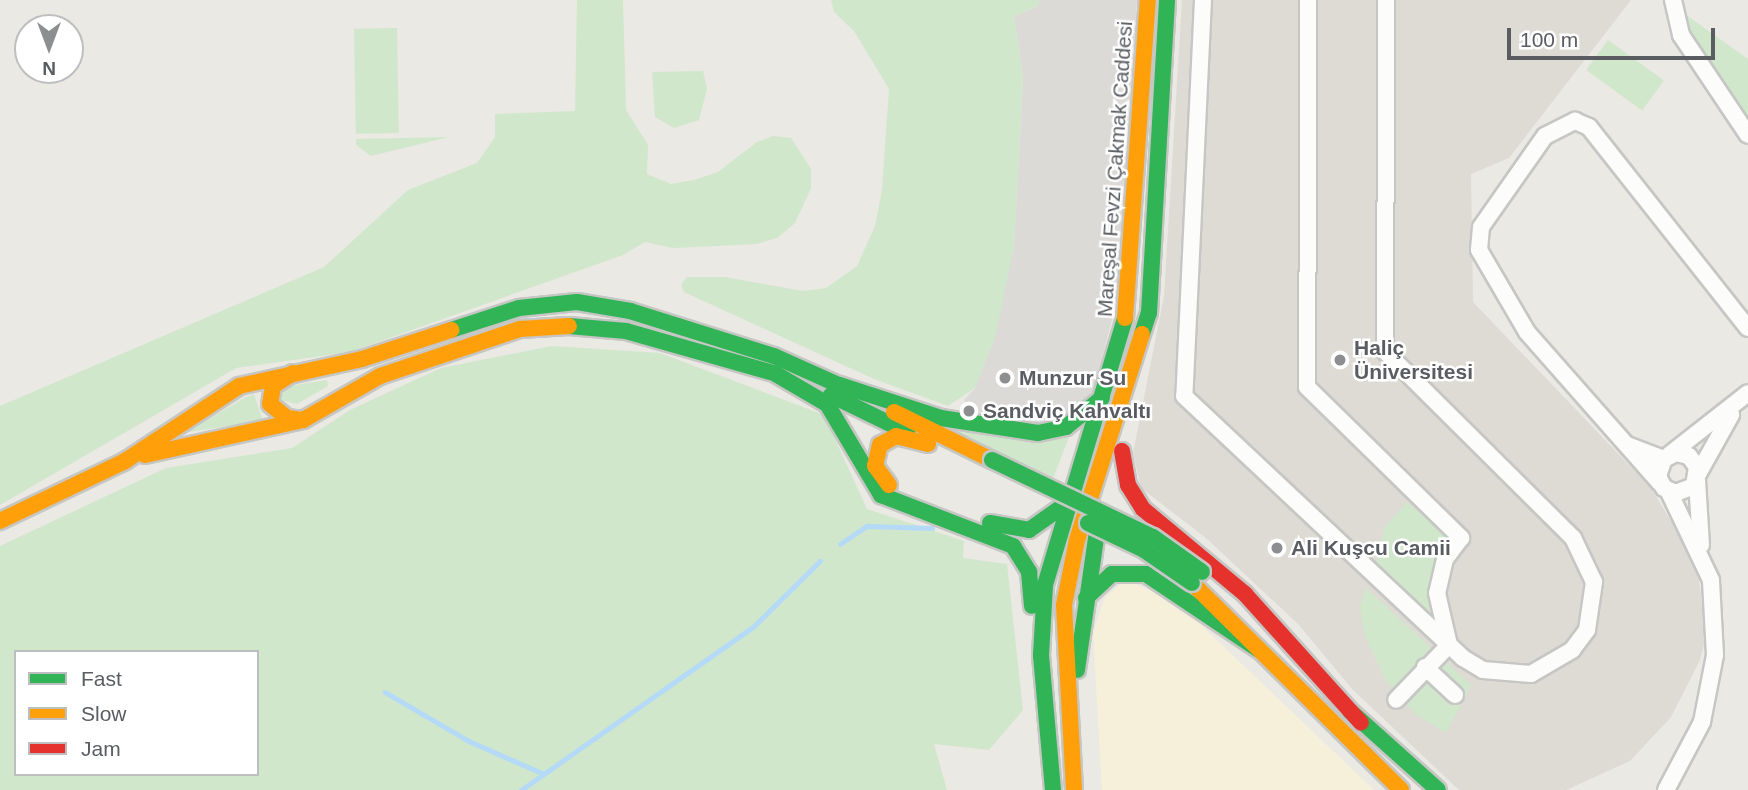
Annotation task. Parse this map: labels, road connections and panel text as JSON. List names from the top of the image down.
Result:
{
  "streets": {
    "main road": ["Mareşal Fevzi Çakmak Caddesi"]
  },
  "places": [
    "Haliç Üniversitesi",
    "Munzur Su",
    "Sandviç Kahvaltı",
    "Ali Kuşcu Camii"
  ],
  "legend": ["Fast", "Slow", "Jam"],
  "scale_bar": "100 m",
  "north": "bottom"
}
